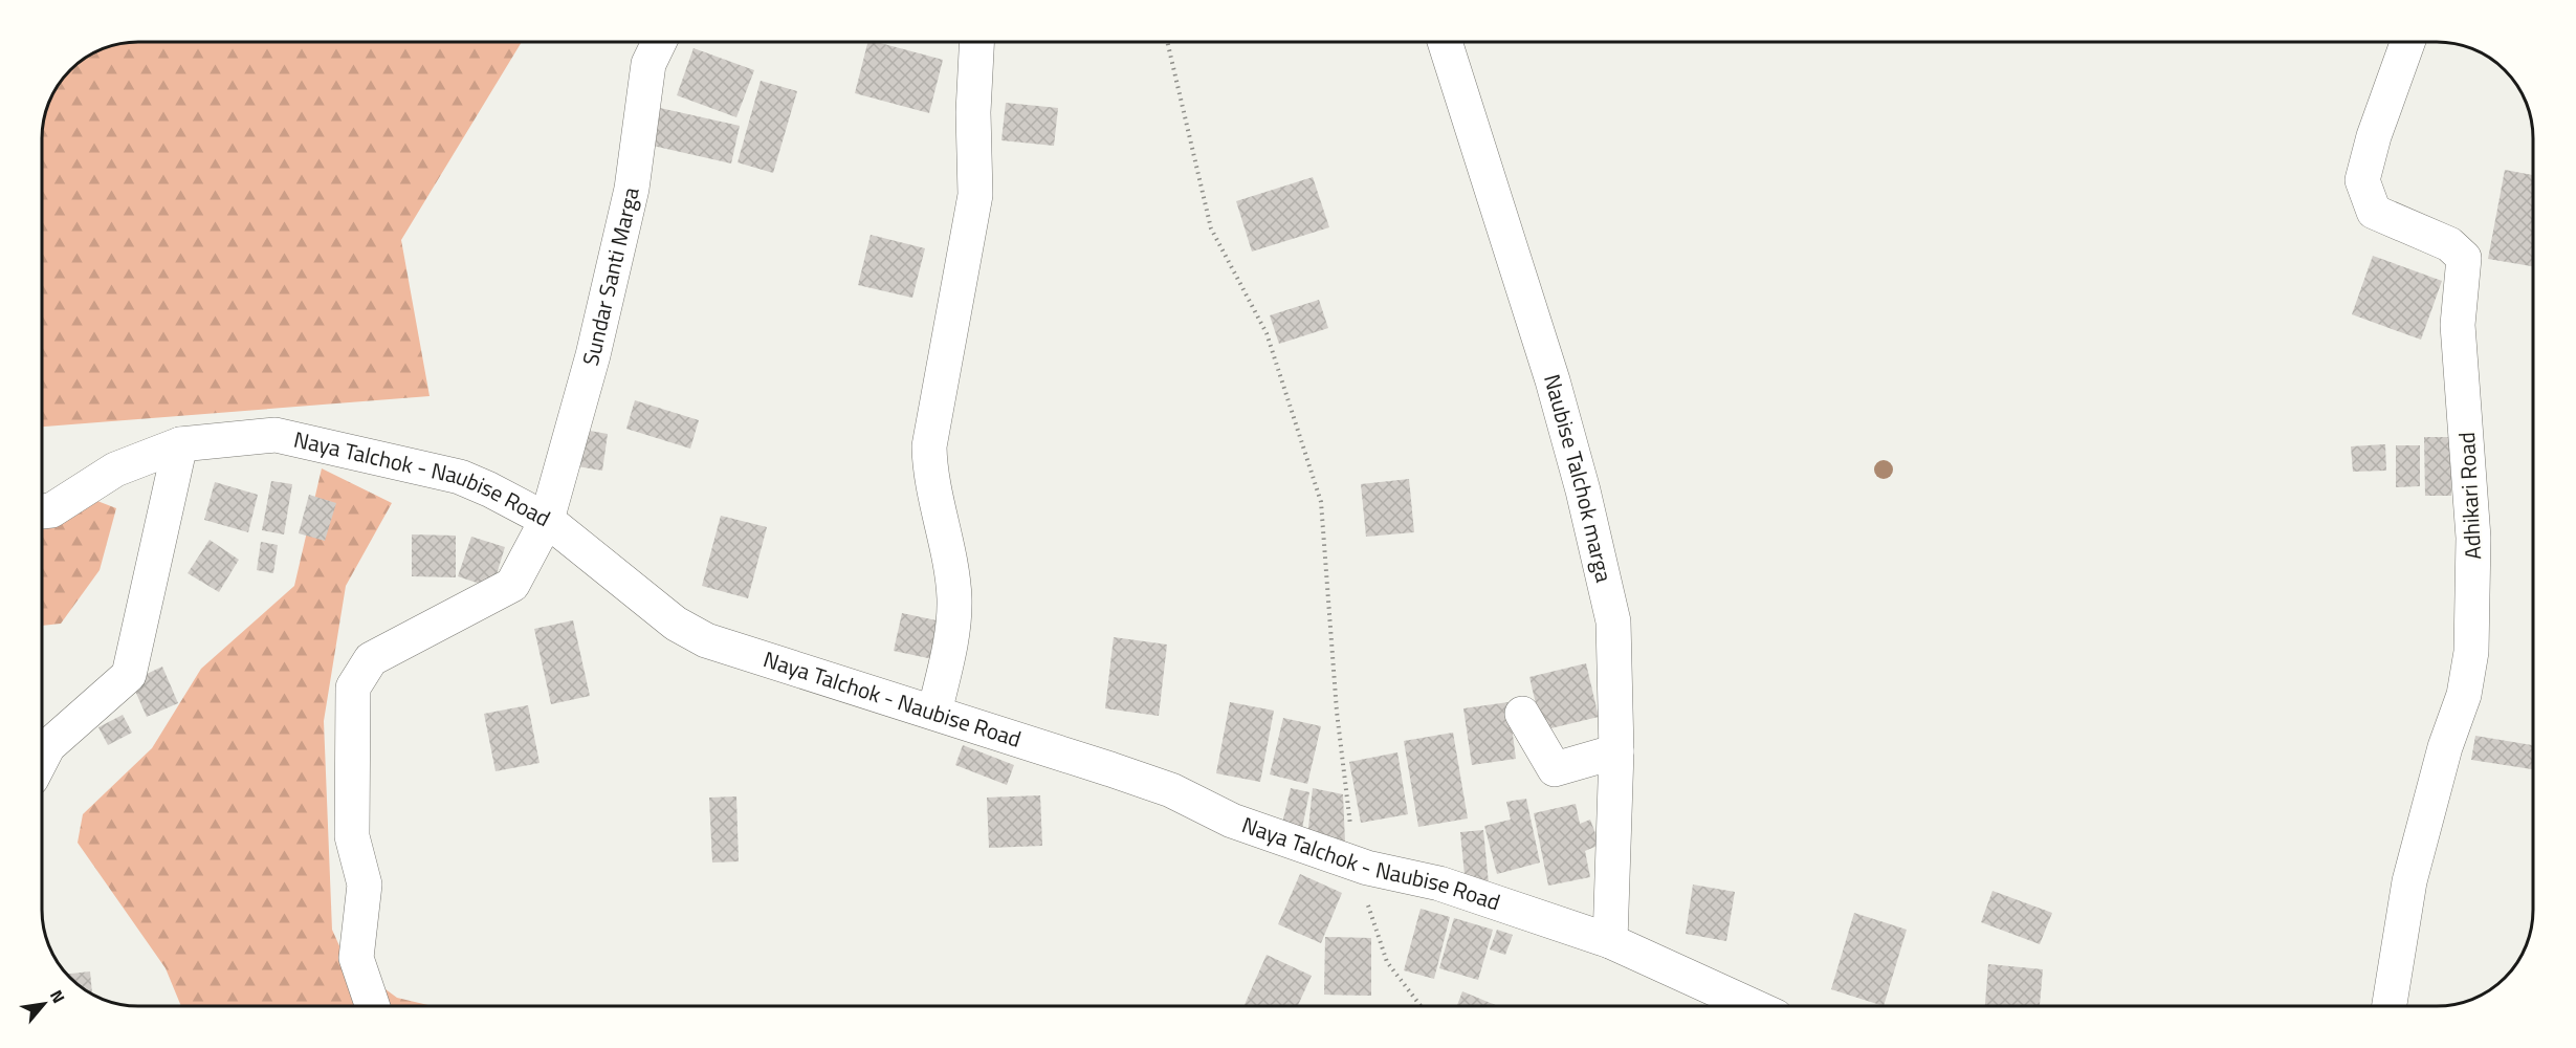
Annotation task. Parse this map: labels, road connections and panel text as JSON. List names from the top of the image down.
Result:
{
  "streets": {
    "street": [
      "Sundar Santi Marga",
      "Naubise Talchok marga",
      "Naya Talchok - Naubise Road",
      "Adhikari Road"
    ]
  },
  "crossings": [
    ["Sundar Santi Marga", "Naya Talchok - Naubise Road"],
    ["Naubise Talchok marga", "Naya Talchok - Naubise Road"]
  ],
  "north": "top right"
}
